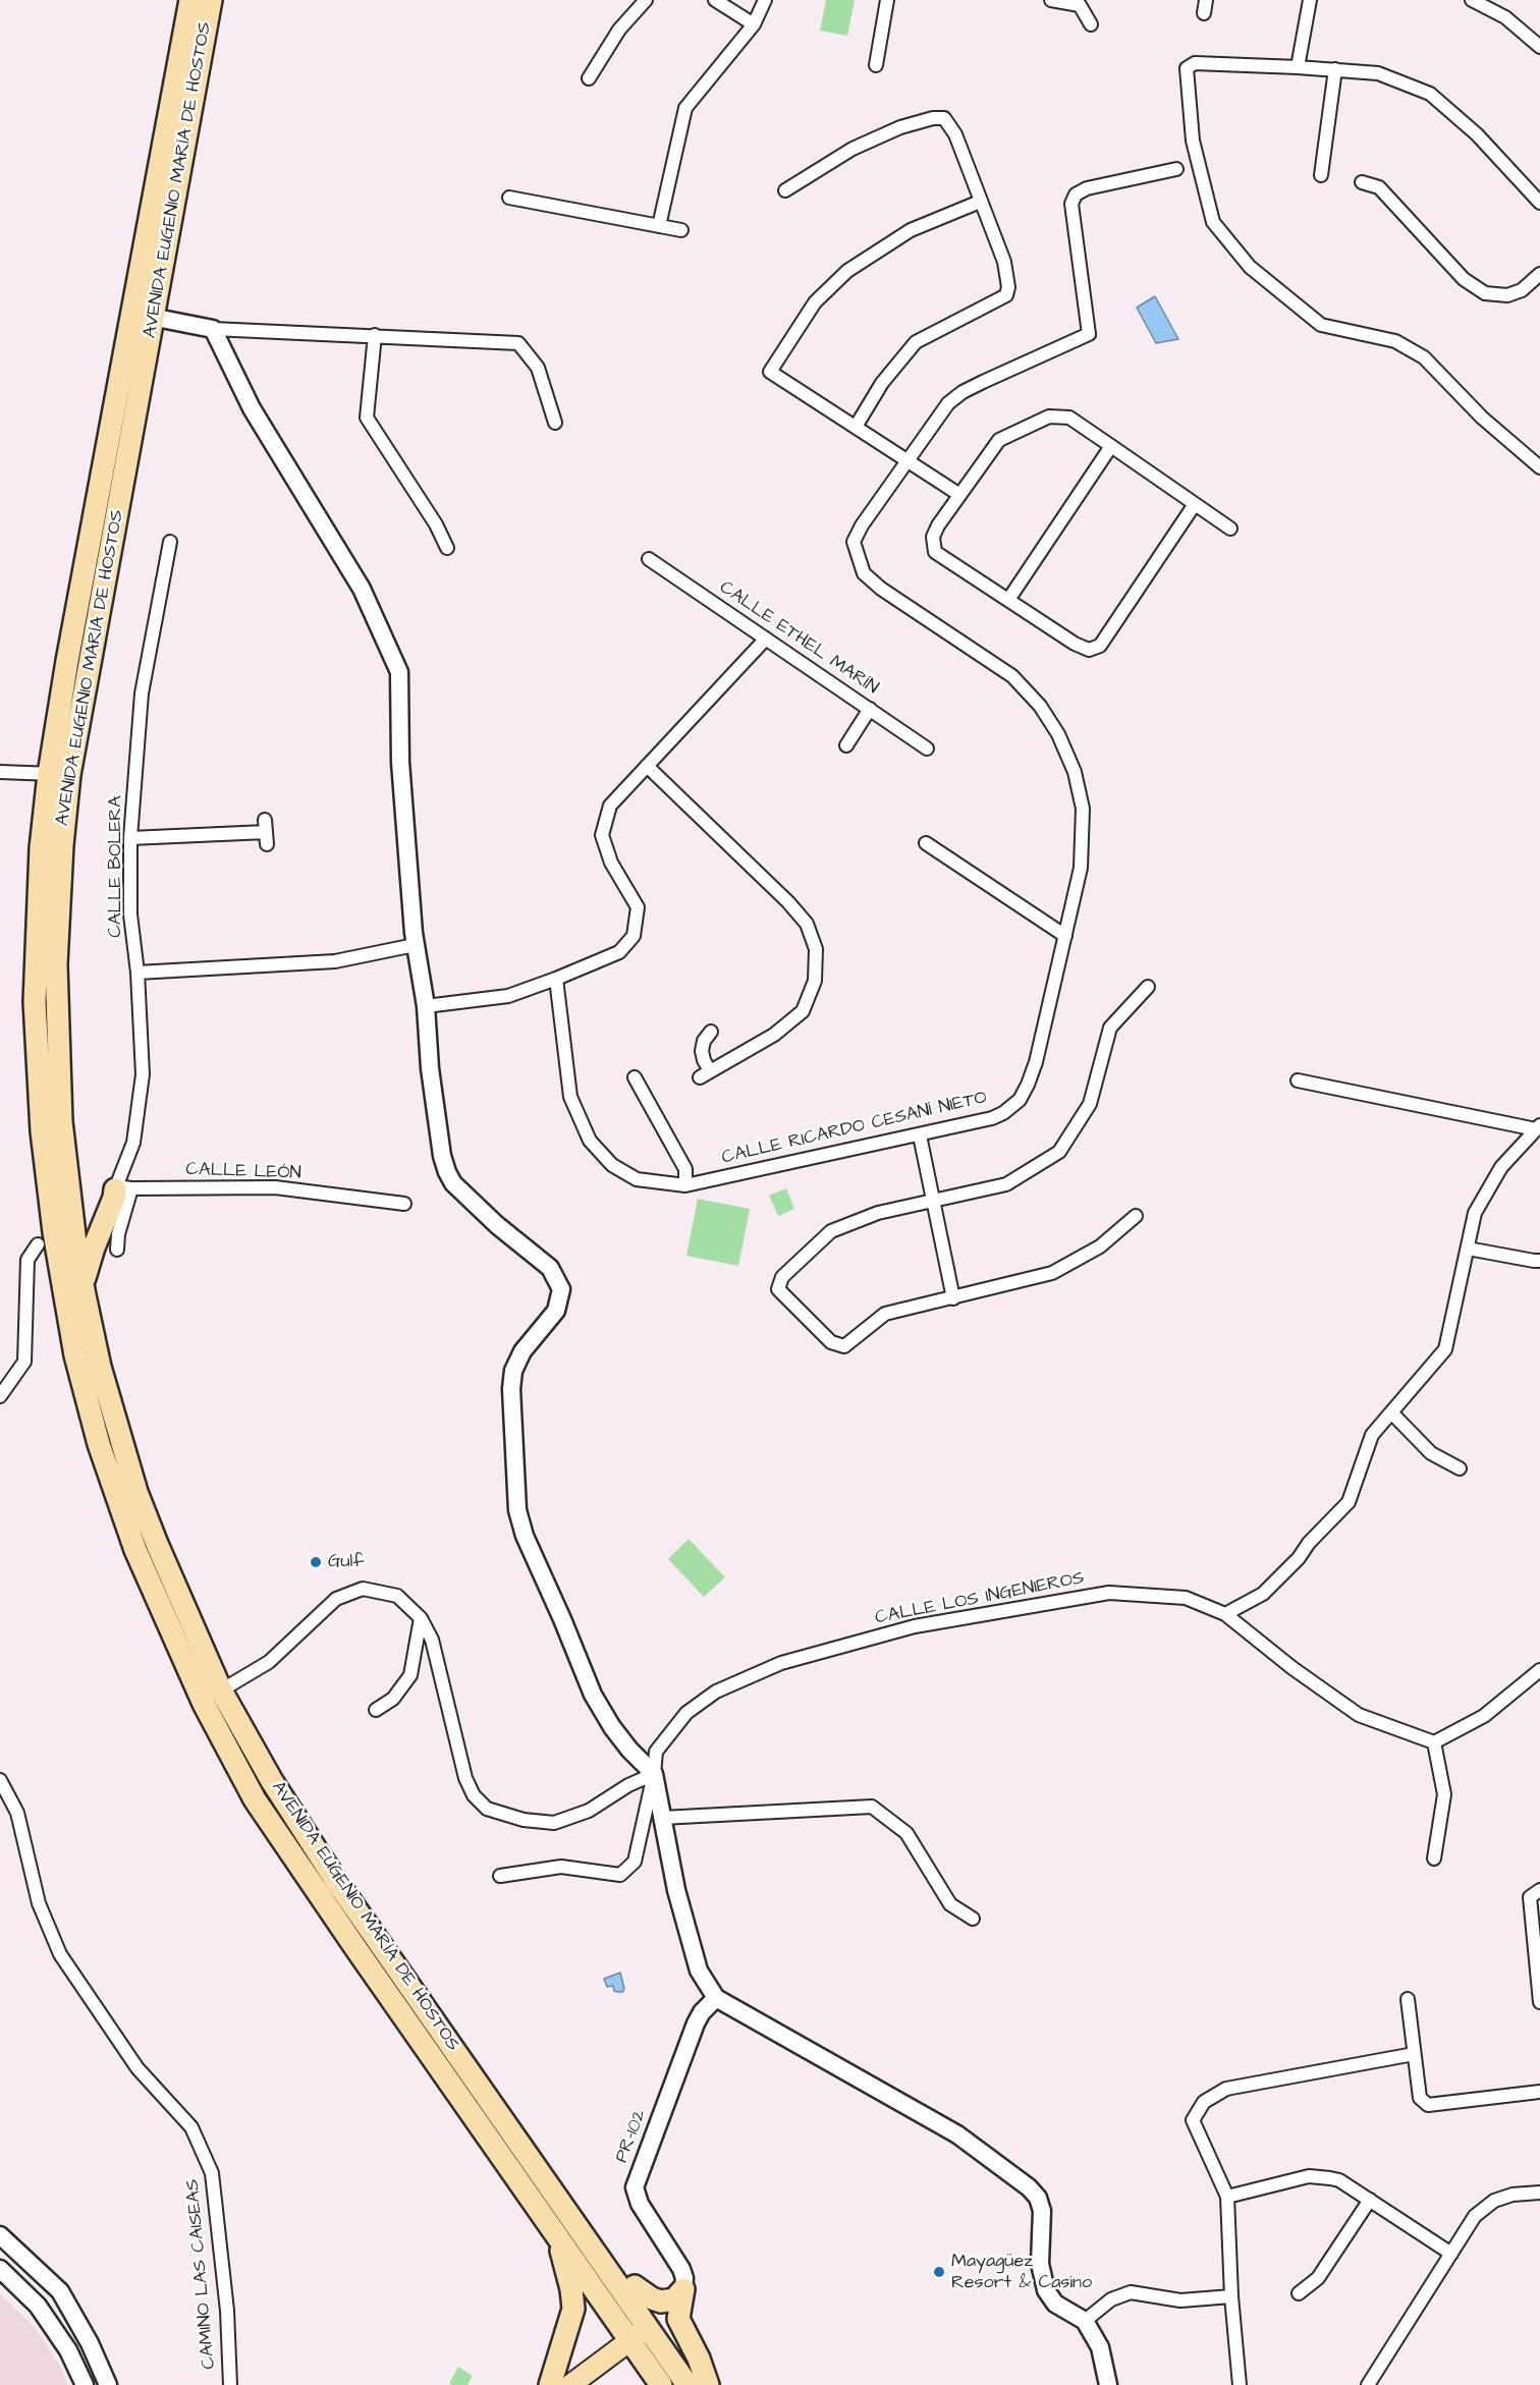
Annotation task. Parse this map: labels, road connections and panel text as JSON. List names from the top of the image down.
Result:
{
  "streets": {
    "highway": ["AVENIDA EUGENIO MARÍA DE HOSTOS"],
    "street": [
      "CALLE ETHEL MARÍN",
      "CALLE BOLERA",
      "CALLE RICARDO CESANÍ NIETO",
      "CALLE LEÓN",
      "CALLE LOS INGENIEROS",
      "PR-102",
      "CAMINO LAS CAISEAS"
    ]
  },
  "crossings": [
    ["CALLE BOLERA", "CALLE LEÓN"]
  ],
  "places": ["Gulf", "Mayagüez Resort & Casino"]
}
